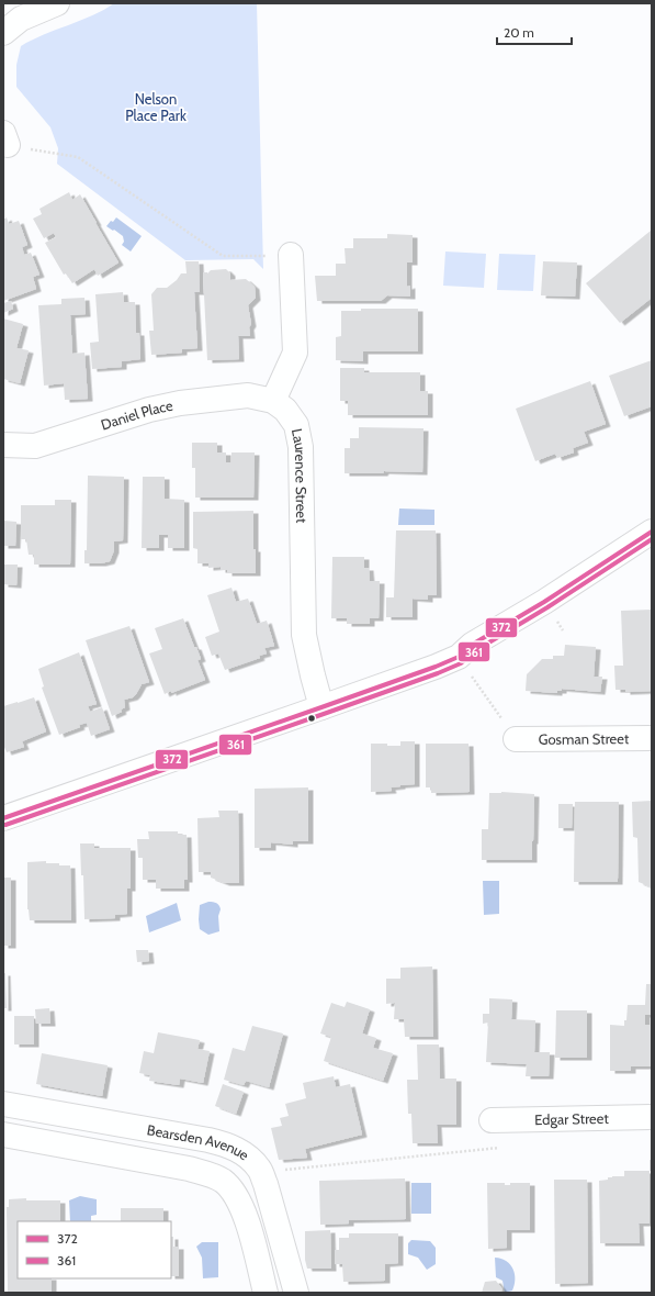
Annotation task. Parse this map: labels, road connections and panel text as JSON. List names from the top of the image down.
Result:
{
  "streets": {
    "street": [
      "Daniel Place",
      "Laurence Street",
      "Gosman Street",
      "Edgar Street",
      "Bearsden Avenue"
    ]
  },
  "crossings": [
    ["Daniel Place", "Laurence Street"]
  ],
  "parks": ["Nelson Place Park"],
  "lines": ["transit line 372", "transit line 361"],
  "legend": ["372", "361"],
  "scale_bar": "20 m"
}
